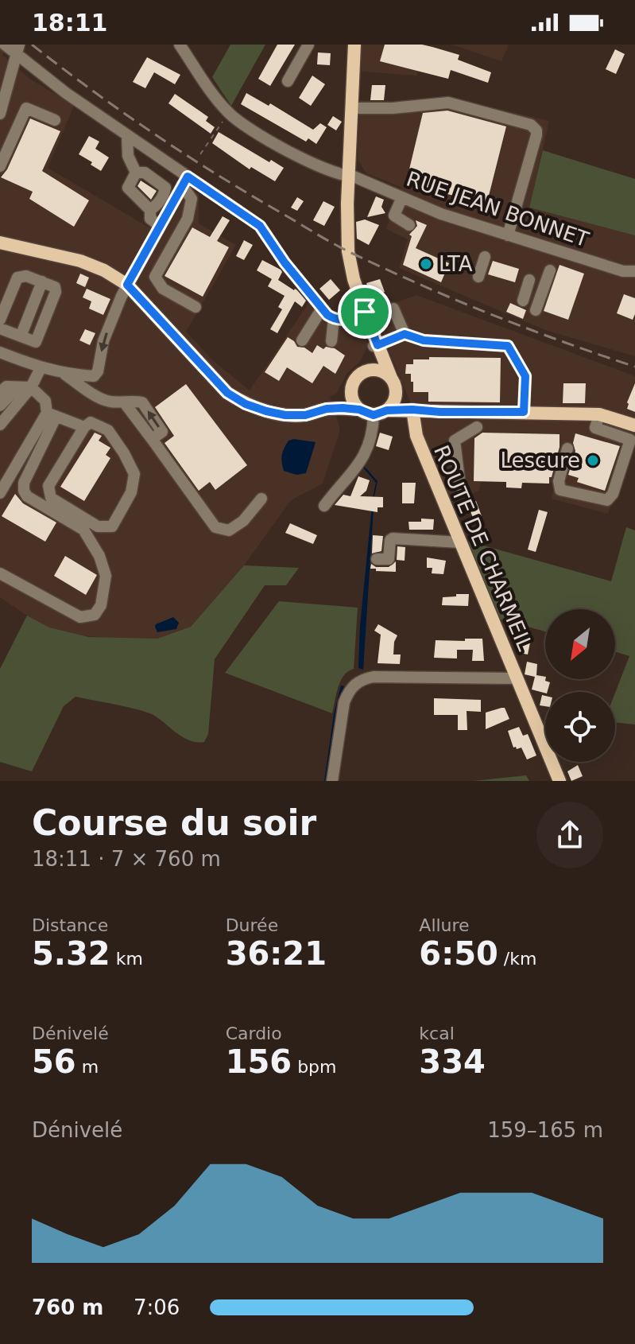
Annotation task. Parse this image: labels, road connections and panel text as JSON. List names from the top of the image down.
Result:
{
  "streets": {
    "main road": ["ROUTE DE CHARMEIL"],
    "street": ["RUE JEAN BONNET"]
  },
  "places": ["LTA", "Lescure"],
  "north": "bottom left",
  "page": {
    "status": "18:11",
    "heading": ["Course du soir", "18:11 · 7 × 760 m"],
    "stats": [
      ["Distance", "5.32 km"],
      ["Durée", "36:21"],
      ["Allure", "6:50 /km"],
      ["Dénivelé", "56 m"],
      ["Cardio", "156 bpm"],
      ["kcal", "334"]
    ],
    "chart": ["Dénivelé", "159–165 m"],
    "list": [
      {
        "name": "760 m",
        "note": "7:06"
      }
    ]
  }
}
